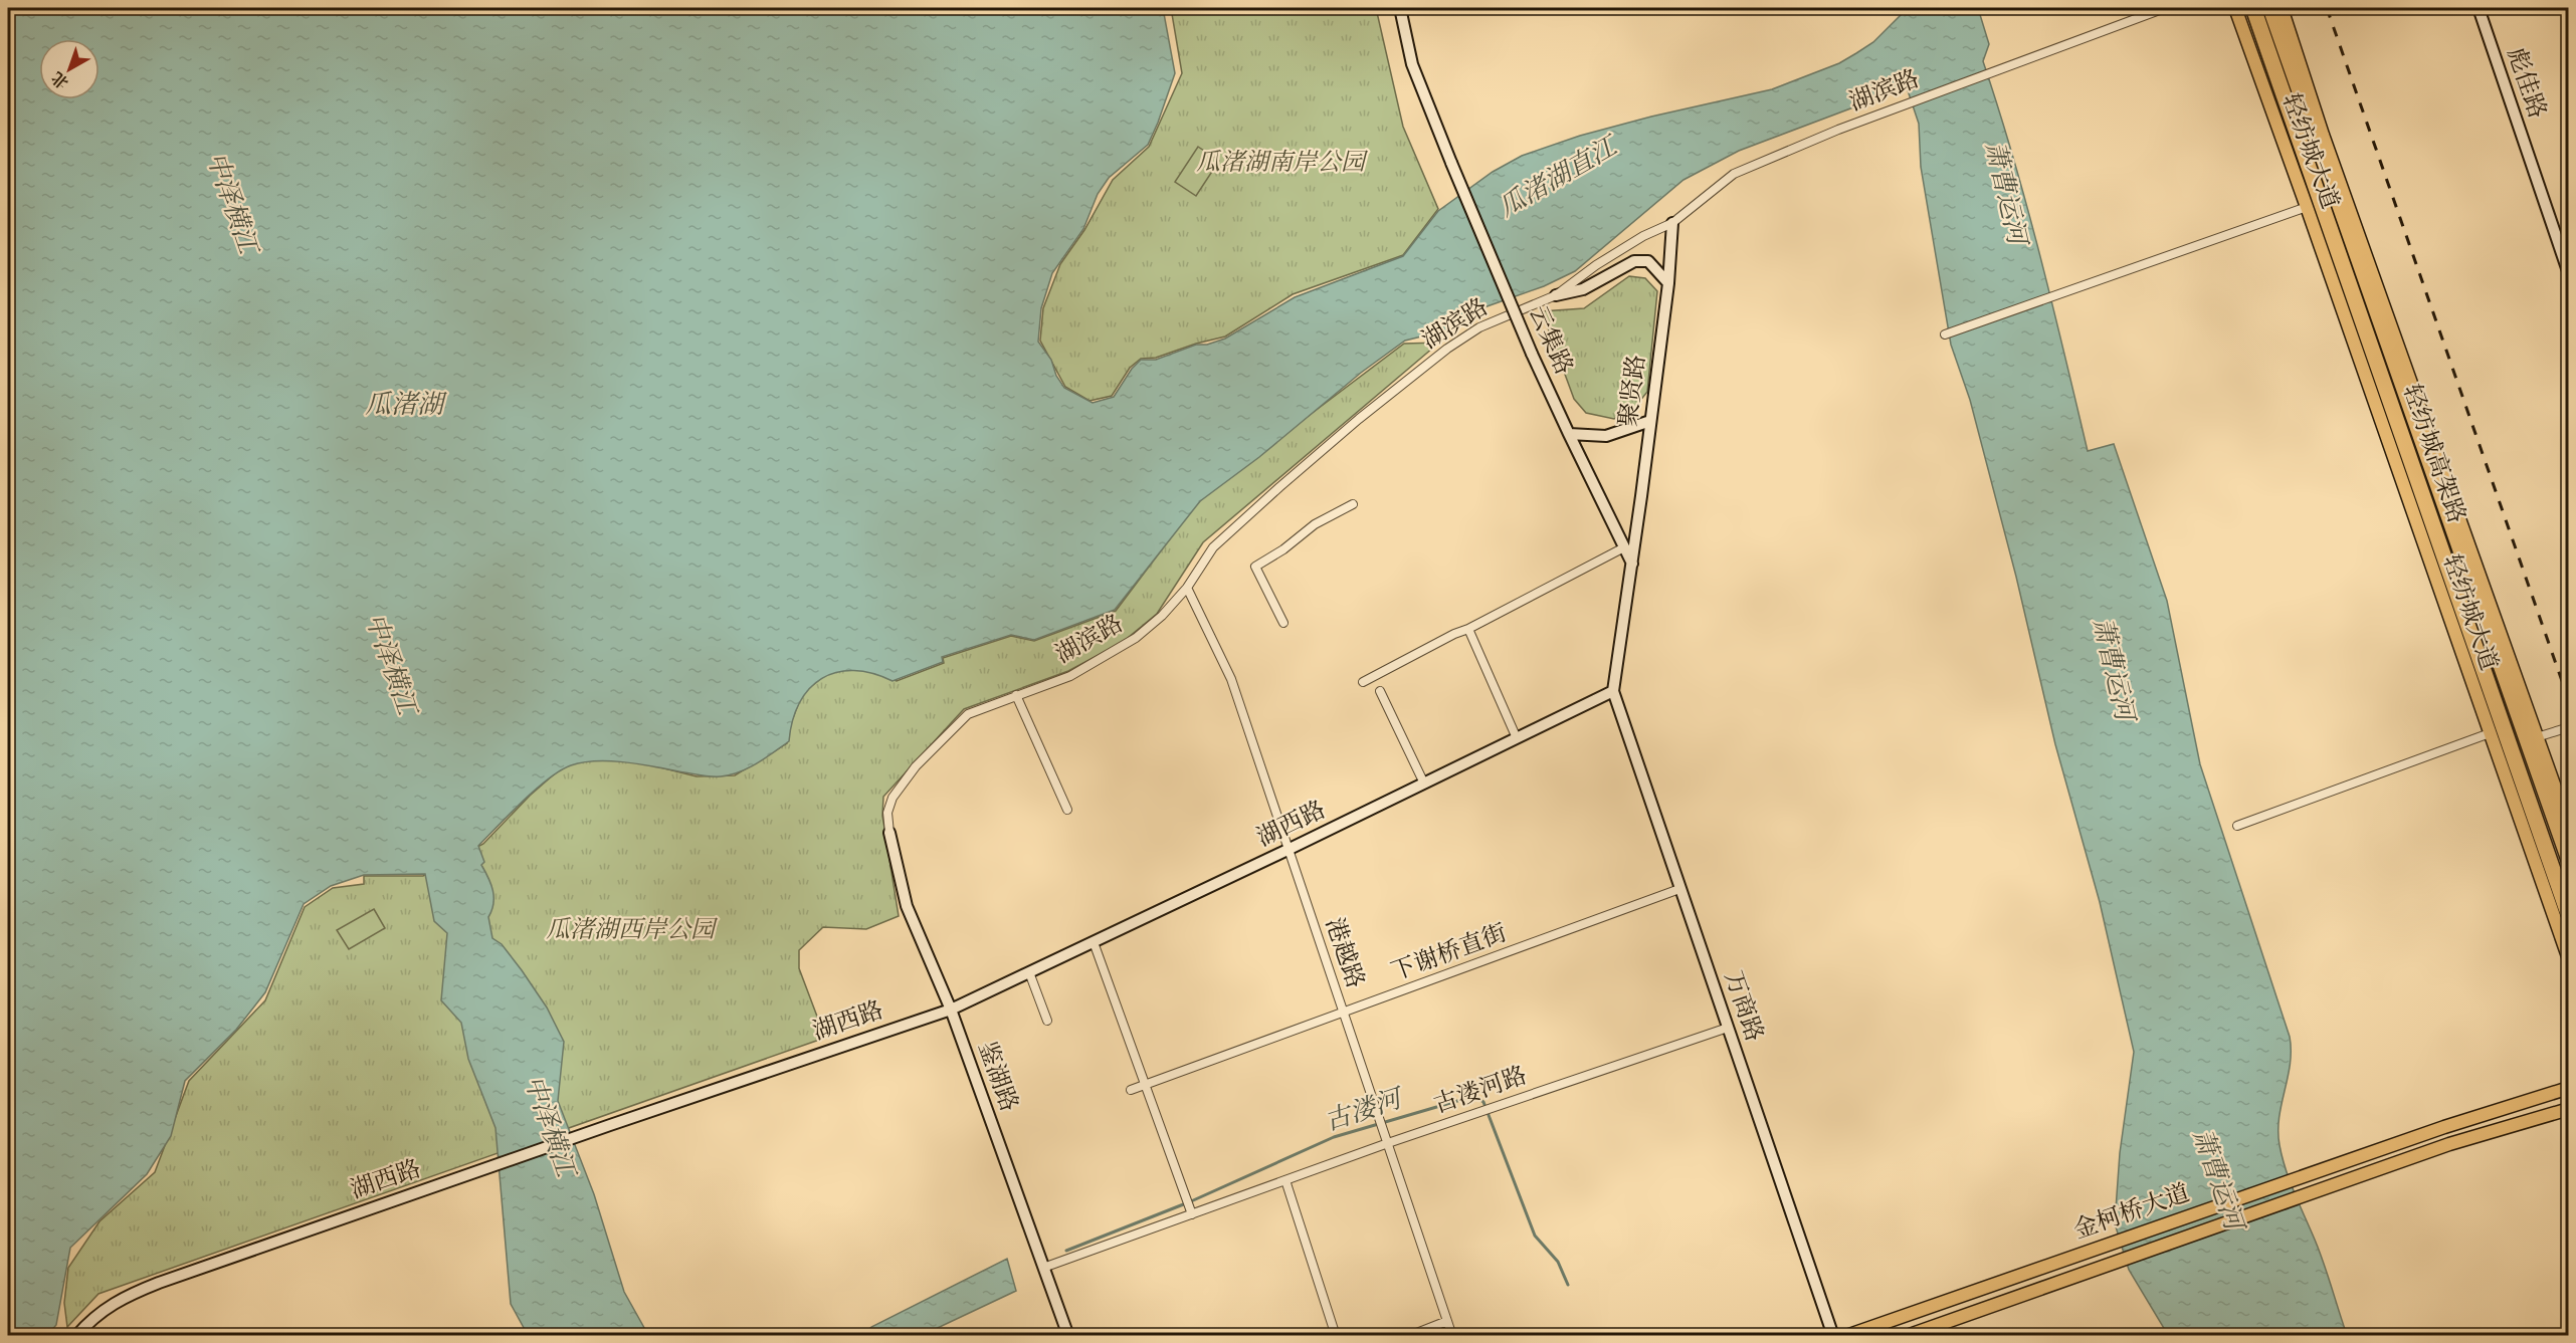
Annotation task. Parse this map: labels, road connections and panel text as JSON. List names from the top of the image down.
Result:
{
  "streets": {
    "highway": ["轻纺城高架路"],
    "main road": ["轻纺城大道", "金柯桥大道"],
    "street": [
      "彪佳路",
      "湖滨路",
      "云集路",
      "聚贤路",
      "湖西路",
      "港越路",
      "下谢桥直街",
      "万商路",
      "鉴湖路",
      "古溇河路"
    ]
  },
  "crossings": [
    ["湖滨路", "聚贤路"],
    ["湖滨路", "港越路"],
    ["湖滨路", "鉴湖路"],
    ["云集路", "聚贤路"],
    ["湖西路", "港越路"],
    ["湖西路", "万商路"],
    ["湖西路", "鉴湖路"],
    ["港越路", "下谢桥直街"],
    ["港越路", "古溇河路"],
    ["下谢桥直街", "万商路"],
    ["万商路", "古溇河路"],
    ["鉴湖路", "古溇河路"]
  ],
  "water": [
    "瓜渚湖直江",
    "萧曹运河",
    "中泽横江",
    "瓜渚湖",
    "古溇河"
  ],
  "parks": ["瓜渚湖南岸公园", "瓜渚湖西岸公园"],
  "north": "bottom left"
}
